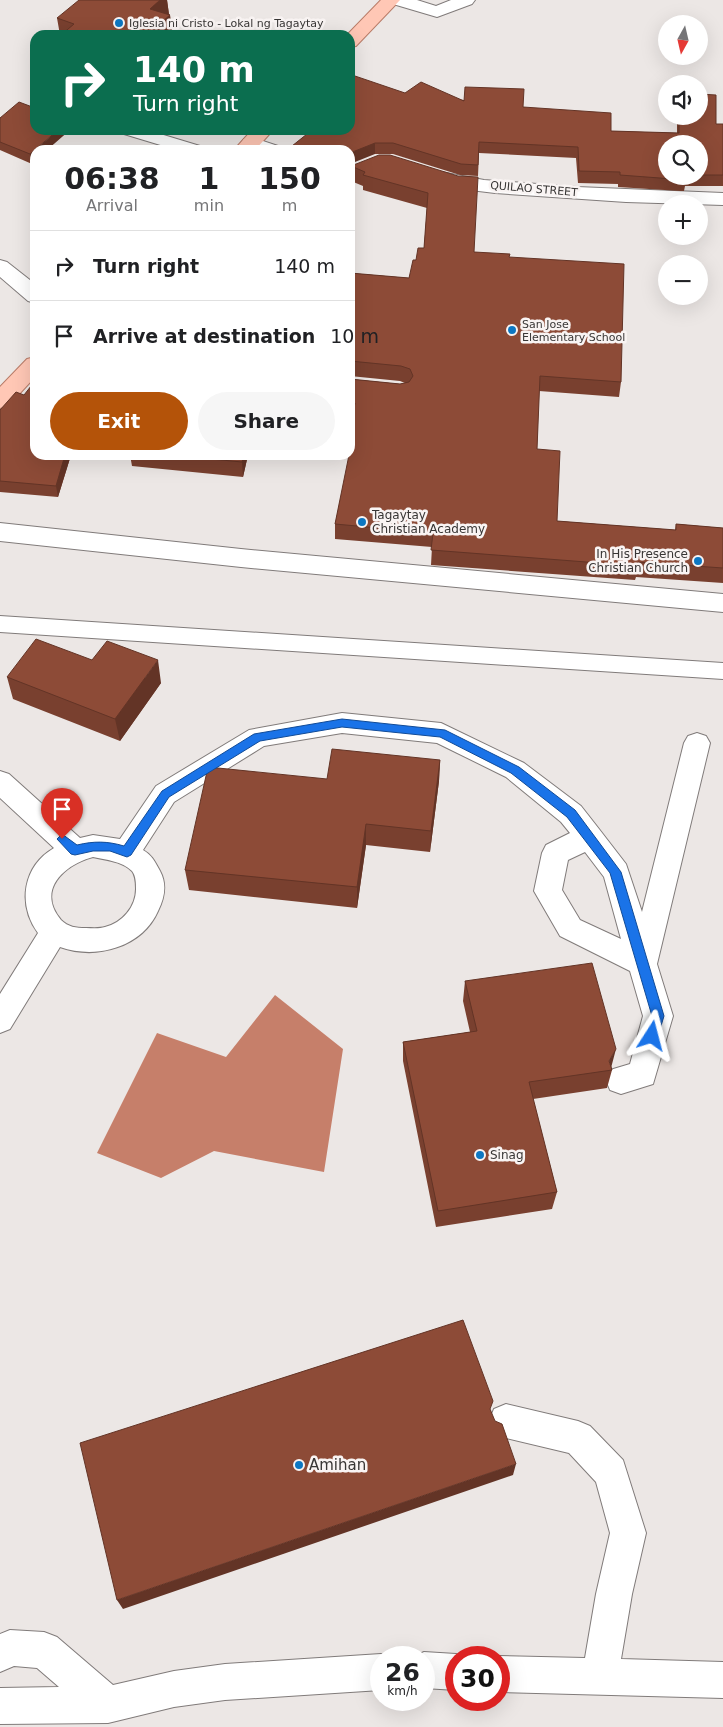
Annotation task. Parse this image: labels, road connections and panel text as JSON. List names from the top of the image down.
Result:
{
  "streets": {
    "street": ["QUILAO STREET"]
  },
  "places": [
    "Iglesia ni Cristo - Lokal ng Tagaytay",
    "San Jose Elementary School",
    "Tagaytay Christian Academy",
    "In His Presence Christian Church",
    "Sinag",
    "Amihan"
  ],
  "north": "bottom",
  "page": {
    "map_buttons": ["+", "−"],
    "turn": ["140 m", "Turn right"],
    "eta": [
      "06:38",
      "Arrival",
      "1",
      "min",
      "150",
      "m"
    ],
    "list": [
      {
        "name": "Turn right",
        "value": "140 m"
      },
      {
        "name": "Arrive at destination",
        "value": "10 m"
      }
    ],
    "buttons": ["Exit", "Share"],
    "speed": "26 km/h",
    "limit": "30"
  }
}
